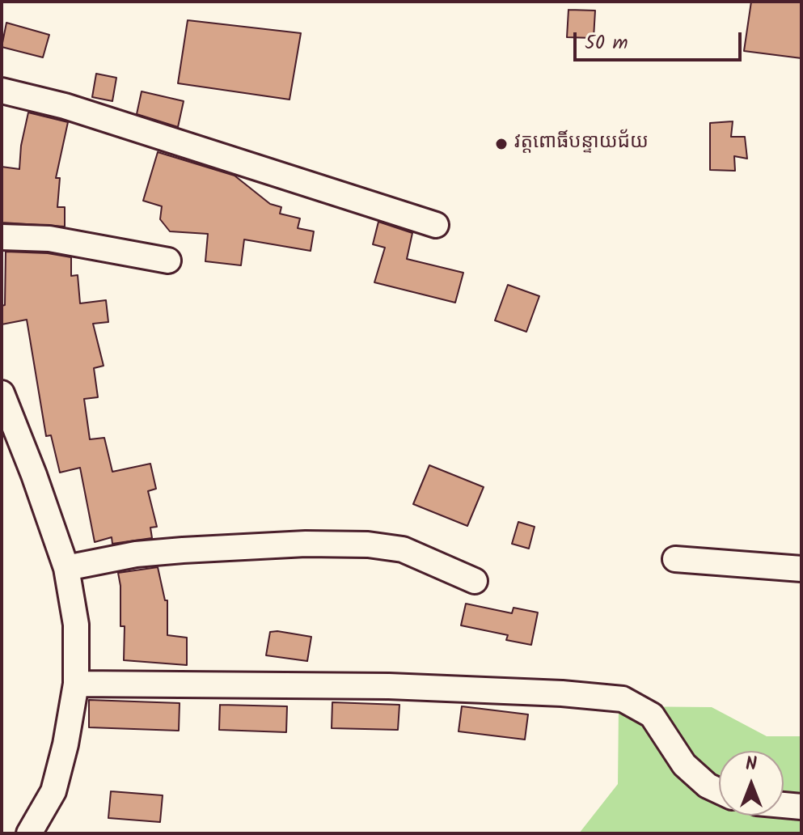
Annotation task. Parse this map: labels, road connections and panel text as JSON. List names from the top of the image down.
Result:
{
  "places": ["វត្តពោធិ៍បន្ទាយជ័យ"],
  "scale_bar": "50 m",
  "north": "top"
}
